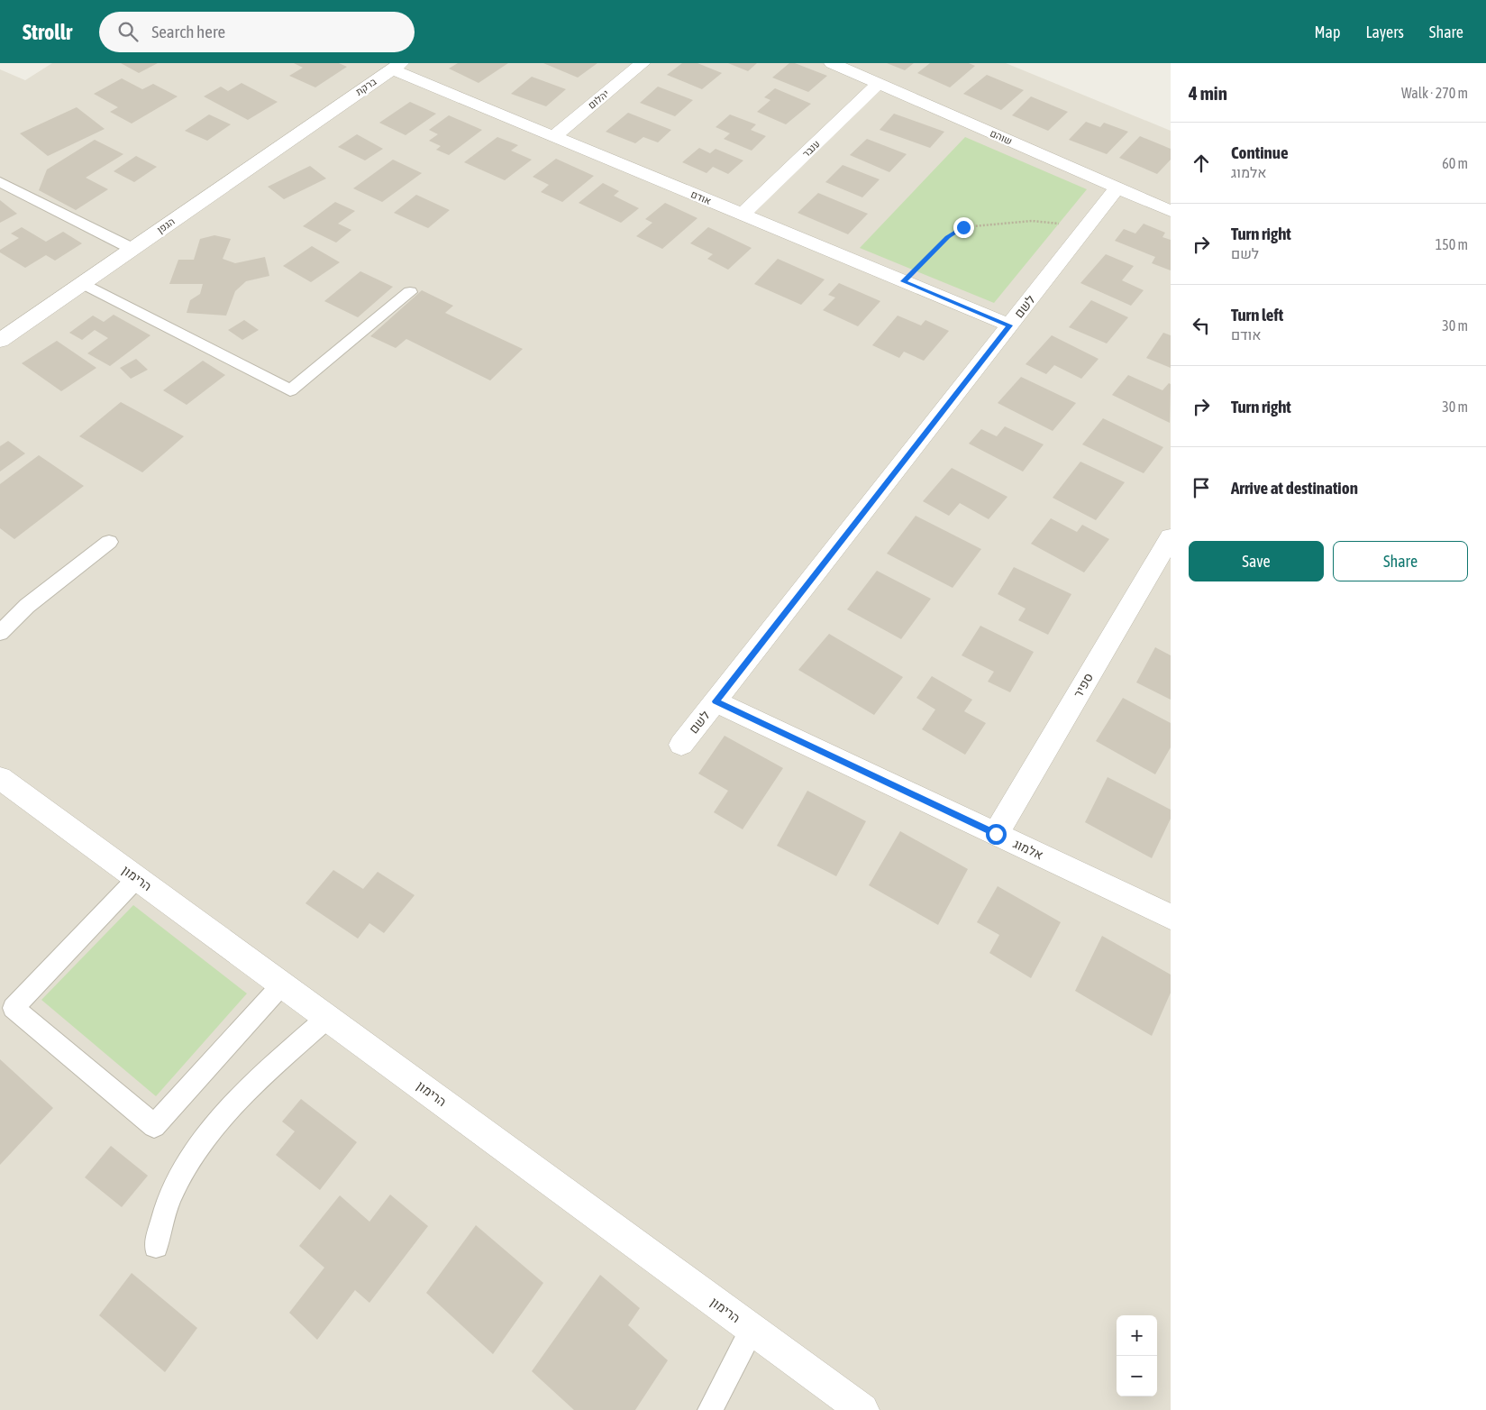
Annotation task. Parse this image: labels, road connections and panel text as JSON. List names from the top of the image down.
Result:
{
  "streets": {
    "street": [
      "ברקת",
      "יהלום",
      "שוהם",
      "ענבר",
      "אודם",
      "הגפן",
      "לשם",
      "ספיר",
      "אלמוג",
      "הרימון"
    ]
  },
  "crossings": [
    ["ברקת", "אודם"],
    ["ברקת", "הגפן"],
    ["יהלום", "אודם"],
    ["שוהם", "ענבר"],
    ["שוהם", "לשם"],
    ["ענבר", "אודם"],
    ["אודם", "לשם"],
    ["לשם", "אלמוג"],
    ["ספיר", "אלמוג"]
  ],
  "page": {
    "header": "Strollr",
    "search": "Search here",
    "nav": ["Map", "Layers", "Share"],
    "heading": ["4 min", "Walk · 270 m"],
    "list": [
      ["Continue", "אלמוג", "60 m"],
      ["Turn right", "לשם", "150 m"],
      ["Turn left", "אודם", "30 m"],
      ["Turn right", "30 m"],
      "Arrive at destination"
    ],
    "buttons": ["Save", "Share"],
    "map_buttons": ["+", "−"]
  }
}
